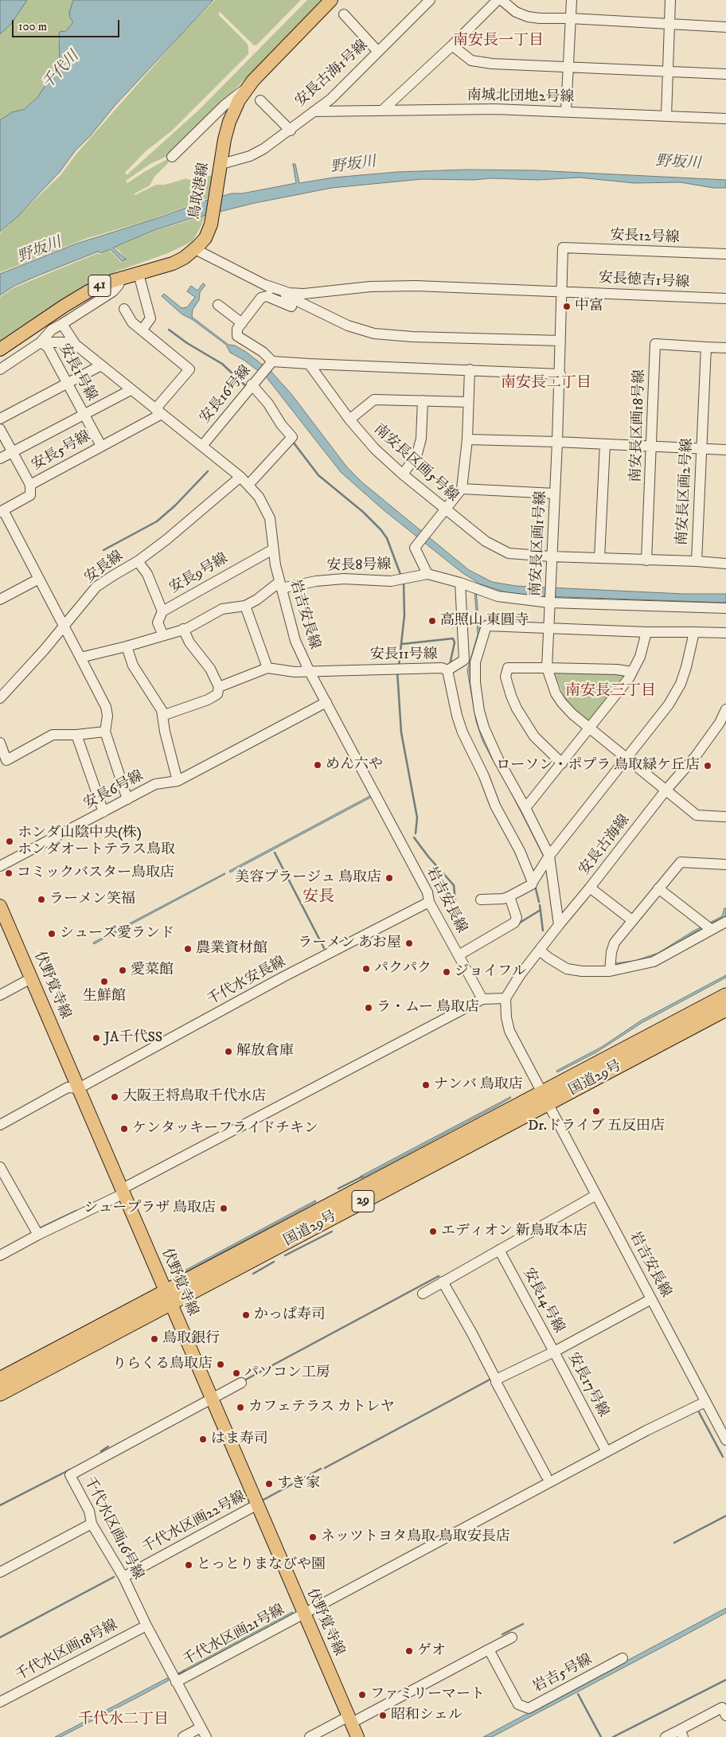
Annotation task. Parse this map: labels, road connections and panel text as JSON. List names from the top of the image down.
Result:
{
  "streets": {
    "highway": ["国道29号", "29"],
    "main road": ["鳥取港線", "41", "伏野覚寺線"],
    "street": [
      "安長古海1号線",
      "南城北団地2号線",
      "安長12号線",
      "安長徳吉1号線",
      "安長1号線",
      "安長16号線",
      "南安長区画18号線",
      "安長5号線",
      "南安長区画5号線",
      "南安長区画2号線",
      "南安長区画1号線",
      "安長8号線",
      "安長線",
      "安長9号線",
      "岩吉安長線",
      "安長11号線",
      "安長6号線",
      "安長古海線",
      "千代水安長線",
      "安長14号線",
      "安長17号線",
      "千代水区画22号線",
      "千代水区画16号線",
      "千代水区画21号線",
      "千代水区画18号線",
      "岩吉5号線"
    ]
  },
  "crossings": [
    ["安長古海1号線", "南城北団地2号線"],
    ["安長古海1号線", "鳥取港線"],
    ["安長12号線", "南安長区画1号線"],
    ["安長徳吉1号線", "南安長区画1号線"],
    ["安長1号線", "安長5号線"],
    ["安長1号線", "岩吉安長線"],
    ["安長16号線", "岩吉安長線"],
    ["南安長区画18号線", "南安長区画2号線"],
    ["安長5号線", "岩吉安長線"],
    ["南安長区画5号線", "南安長区画2号線"],
    ["南安長区画5号線", "南安長区画1号線"],
    ["南安長区画2号線", "南安長区画1号線"],
    ["南安長区画1号線", "安長8号線"],
    ["南安長区画1号線", "安長古海線"],
    ["安長8号線", "安長9号線"],
    ["安長8号線", "岩吉安長線"],
    ["安長線", "岩吉安長線"],
    ["安長9号線", "岩吉安長線"],
    ["岩吉安長線", "安長11号線"],
    ["岩吉安長線", "安長6号線"],
    ["岩吉安長線", "安長古海線"],
    ["岩吉安長線", "千代水安長線"],
    ["岩吉安長線", "国道29号"],
    ["岩吉安長線", "安長14号線"],
    ["岩吉安長線", "千代水区画21号線"],
    ["千代水安長線", "伏野覚寺線"],
    ["伏野覚寺線", "国道29号"],
    ["伏野覚寺線", "千代水区画22号線"],
    ["伏野覚寺線", "千代水区画16号線"],
    ["伏野覚寺線", "千代水区画21号線"],
    ["安長14号線", "安長17号線"],
    ["安長17号線", "千代水区画21号線"],
    ["千代水区画22号線", "千代水区画16号線"],
    ["千代水区画16号線", "千代水区画21号線"],
    ["千代水区画16号線", "千代水区画18号線"]
  ],
  "districts": [
    "南安長一丁目",
    "南安長二丁目",
    "南安長三丁目",
    "安長",
    "千代水二丁目"
  ],
  "water": ["千代川", "野坂川"],
  "places": [
    "中富",
    "高照山 東圓寺",
    "めん六や",
    "ローソン・ポプラ 鳥取緑ケ丘店",
    "ホンダ山陰中央(株) ホンダオートテラス鳥取",
    "コミックバスター鳥取店",
    "美容プラージュ 鳥取店",
    "ラーメン笑福",
    "シューズ愛ランド",
    "ラーメン あお屋",
    "農業資材館",
    "パクパク",
    "愛菜館",
    "ジョイフル",
    "生鮮館",
    "ラ・ムー 鳥取店",
    "JA千代SS",
    "解放倉庫",
    "ナンバ 鳥取店",
    "大阪王将鳥取千代水店",
    "Dr.ドライブ 五反田店",
    "ケンタッキーフライドチキン",
    "シュープラザ 鳥取店",
    "エディオン 新鳥取本店",
    "かっぱ寿司",
    "鳥取銀行",
    "りらくる鳥取店",
    "パソコン工房",
    "カフェテラス カトレヤ",
    "はま寿司",
    "すき家",
    "ネッツトヨタ鳥取 鳥取安長店",
    "とっとりまなびや園",
    "ゲオ",
    "ファミリーマート",
    "昭和シェル"
  ],
  "scale_bar": "100 m"
}
